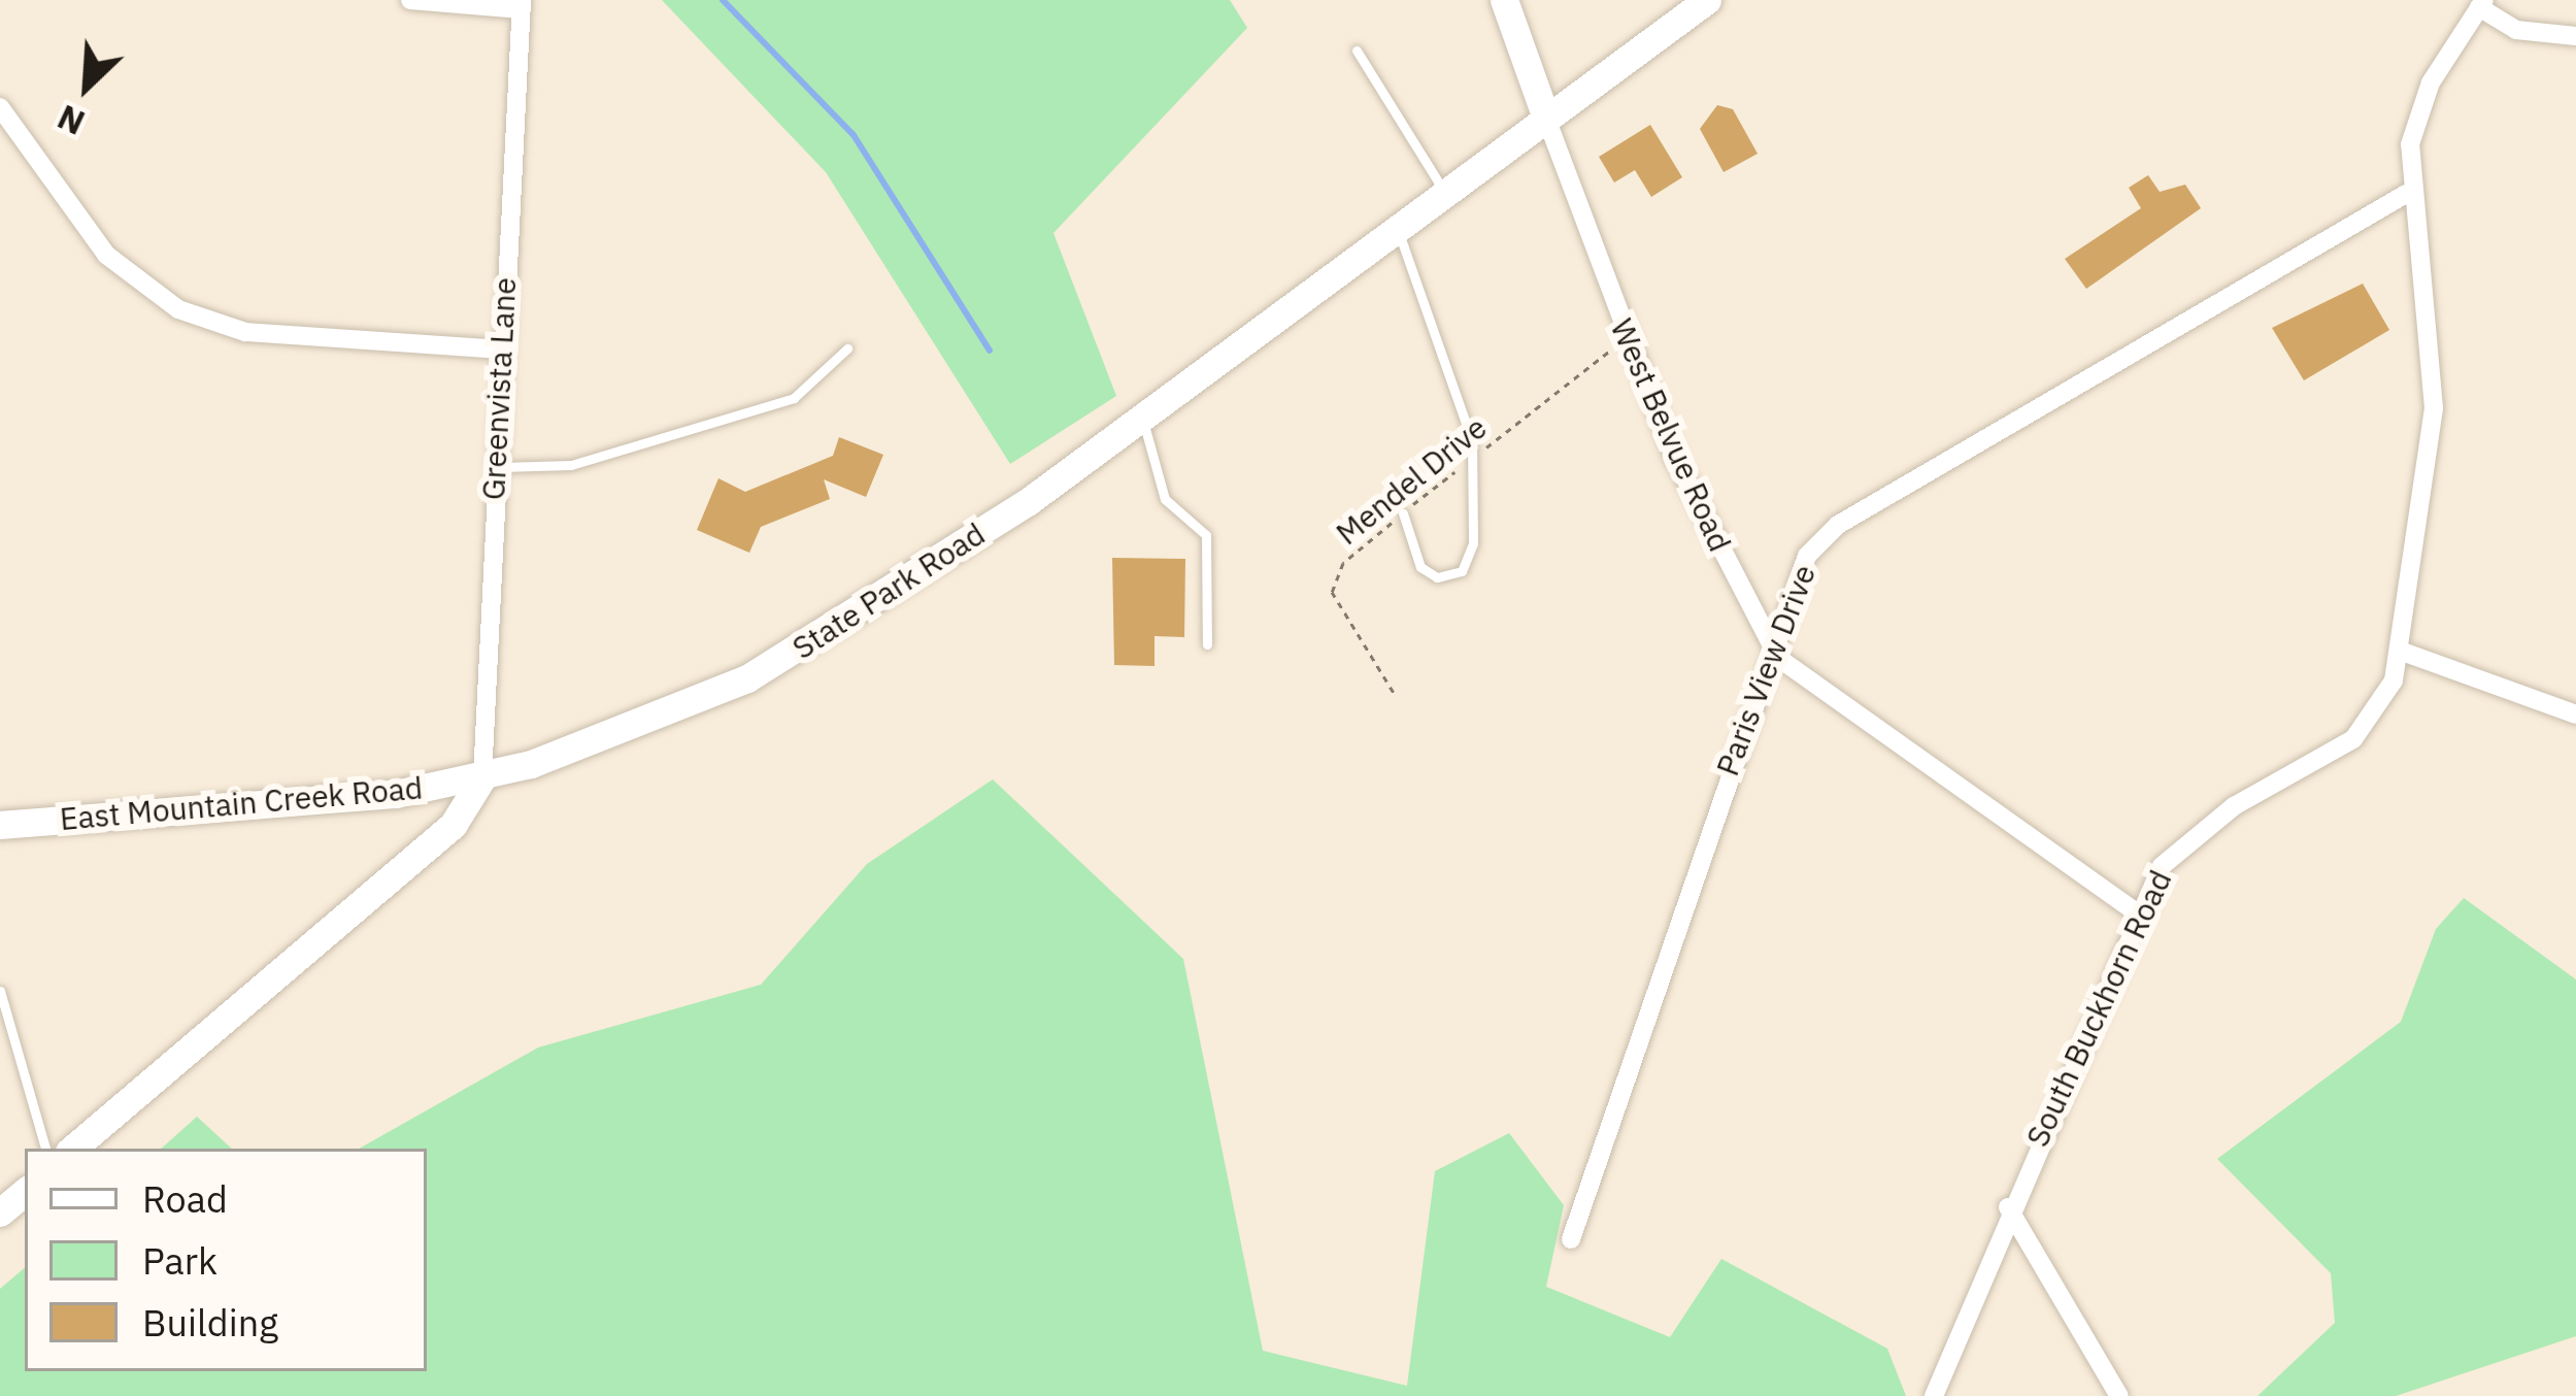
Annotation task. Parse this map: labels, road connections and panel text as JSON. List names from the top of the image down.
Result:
{
  "streets": {
    "main road": ["West Belvue Road", "State Park Road", "East Mountain Creek Road"],
    "street": ["Greenvista Lane", "Paris View Drive", "South Buckhorn Road"],
    "path": ["Mendel Drive"]
  },
  "crossings": [
    ["Greenvista Lane", "State Park Road"],
    ["Greenvista Lane", "East Mountain Creek Road"],
    ["West Belvue Road", "Mendel Drive"],
    ["West Belvue Road", "State Park Road"],
    ["West Belvue Road", "Paris View Drive"],
    ["West Belvue Road", "South Buckhorn Road"],
    ["State Park Road", "East Mountain Creek Road"],
    ["Paris View Drive", "South Buckhorn Road"]
  ],
  "legend": ["Road", "Park", "Building"],
  "north": "bottom left"
}
